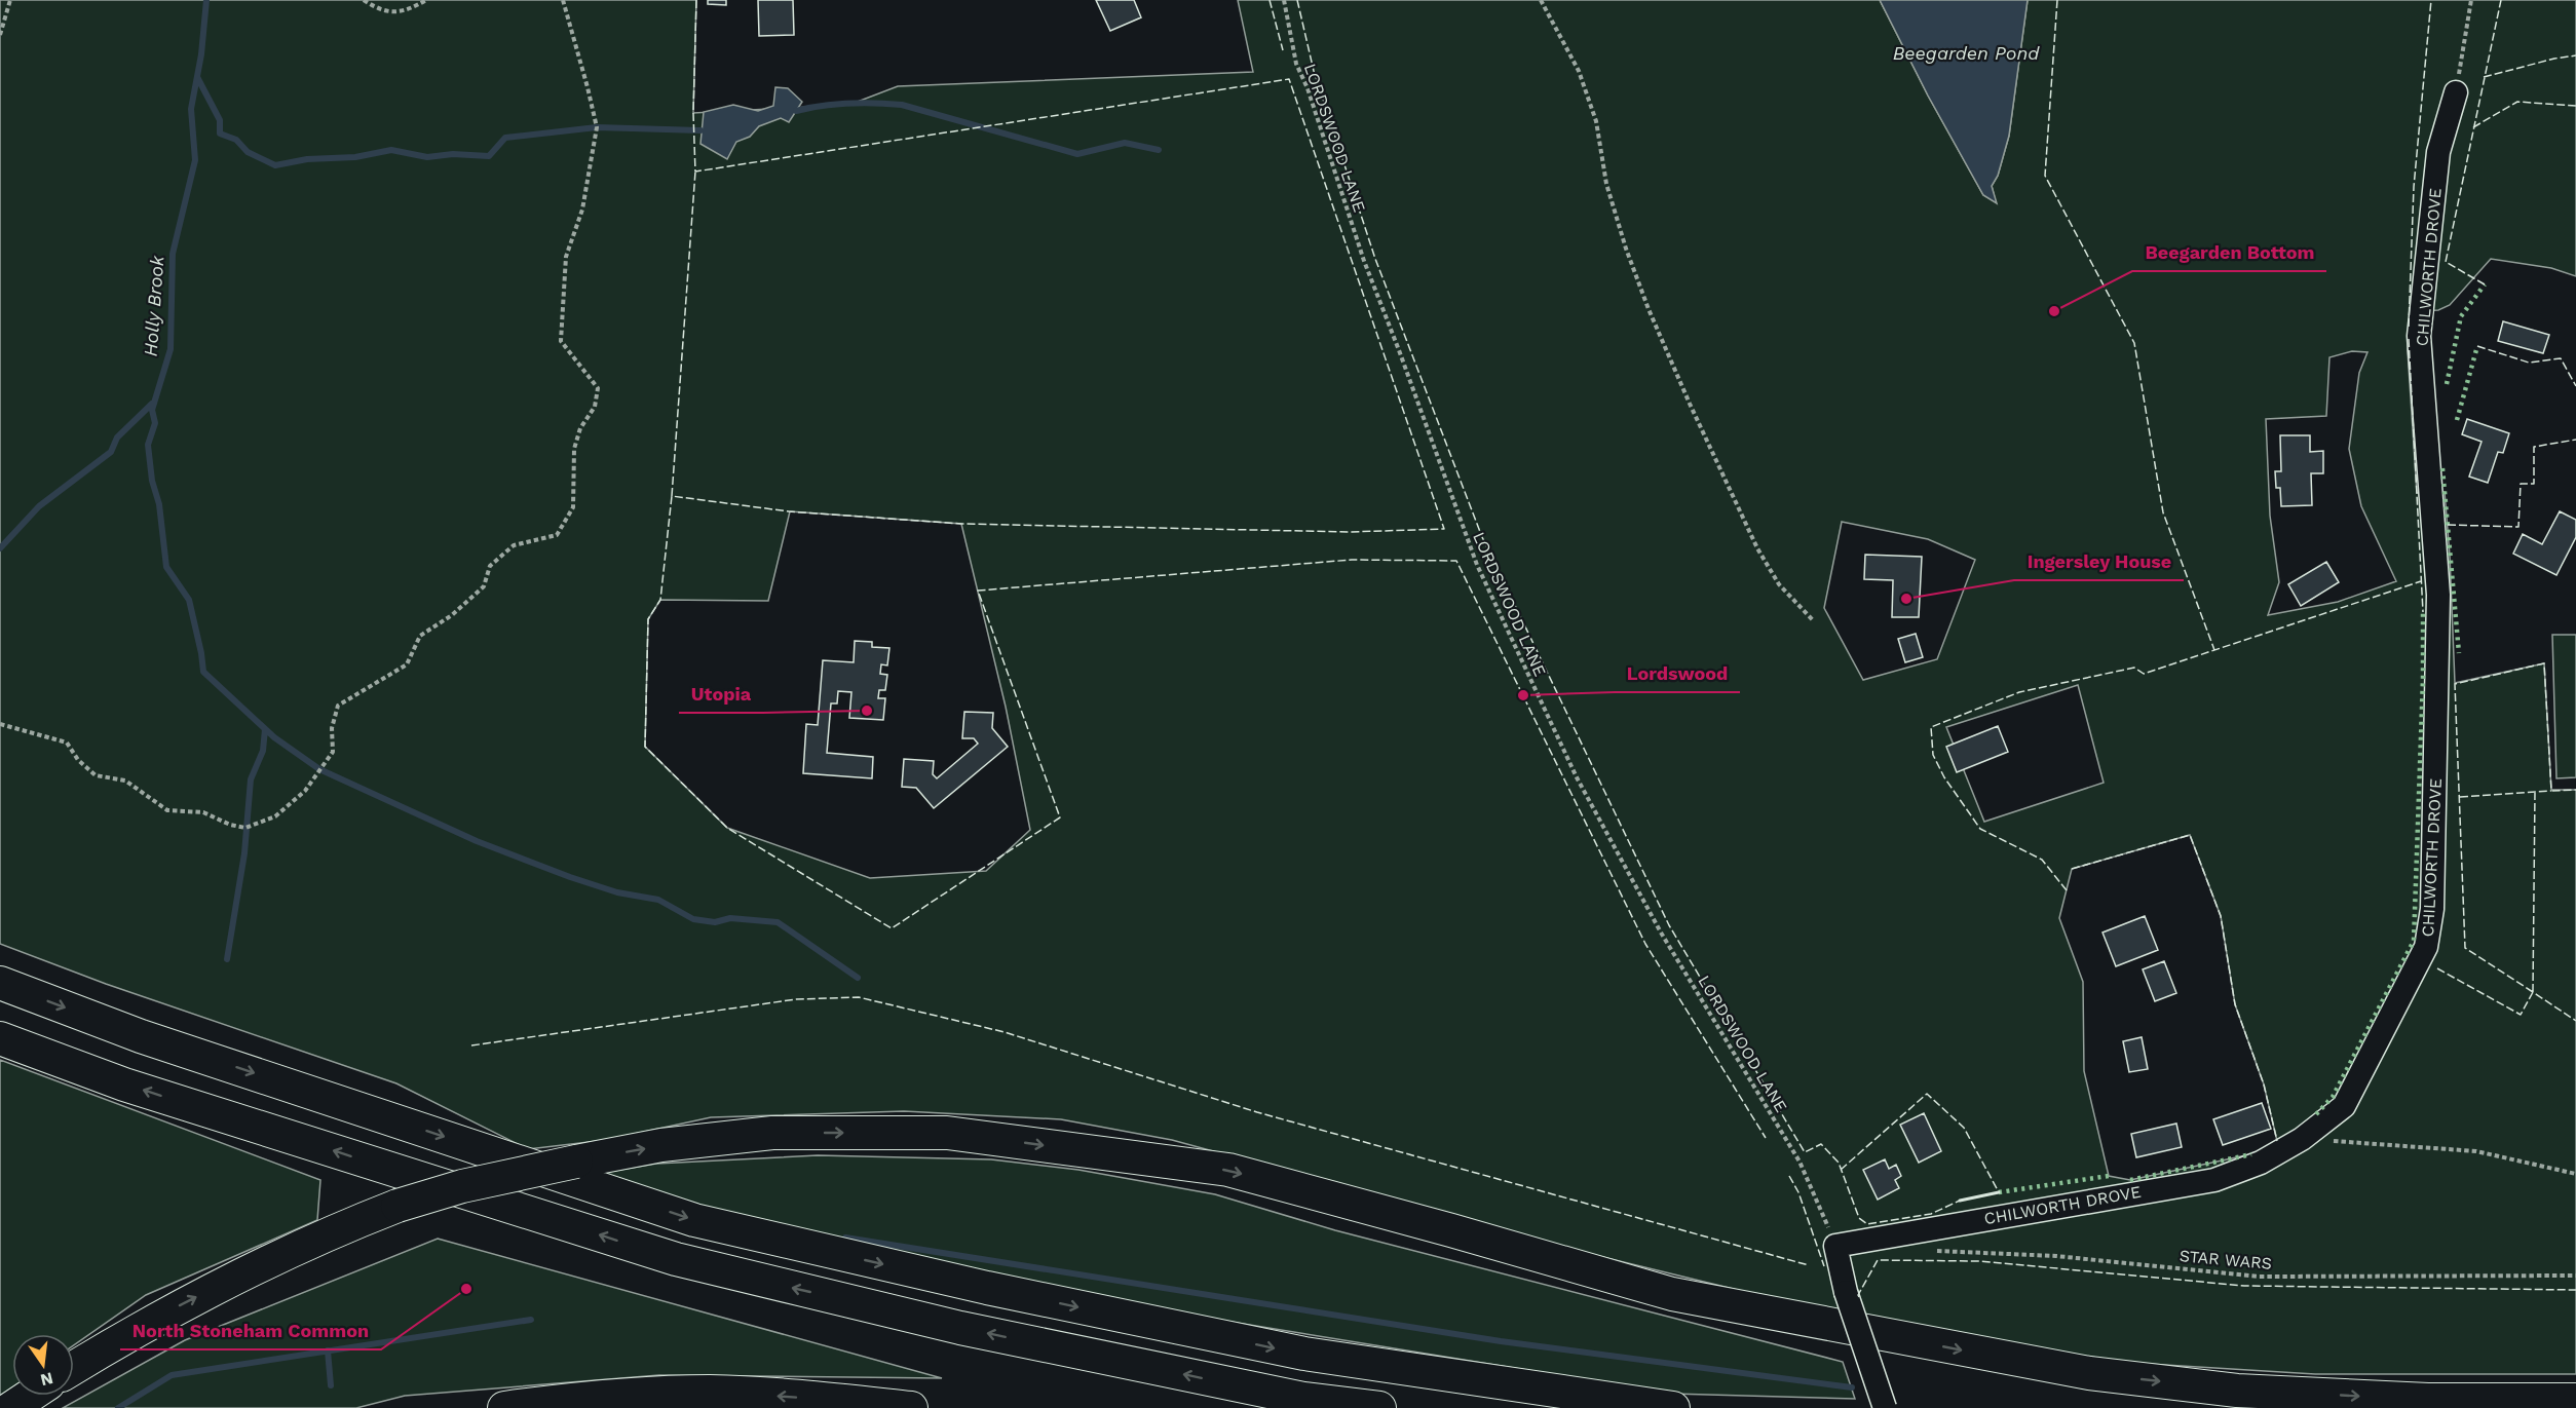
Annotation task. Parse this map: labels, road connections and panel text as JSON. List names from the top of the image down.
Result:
{
  "streets": {
    "street": ["CHILWORTH DROVE"],
    "path": ["LORDSWOOD LANE", "STAR WARS"]
  },
  "crossings": [
    ["LORDSWOOD LANE", "CHILWORTH DROVE"]
  ],
  "water": ["Beegarden Pond", "Holly Brook"],
  "places": [
    "Beegarden Bottom",
    "Ingersley House",
    "Lordswood",
    "Utopia",
    "North Stoneham Common"
  ],
  "north": "bottom"
}
